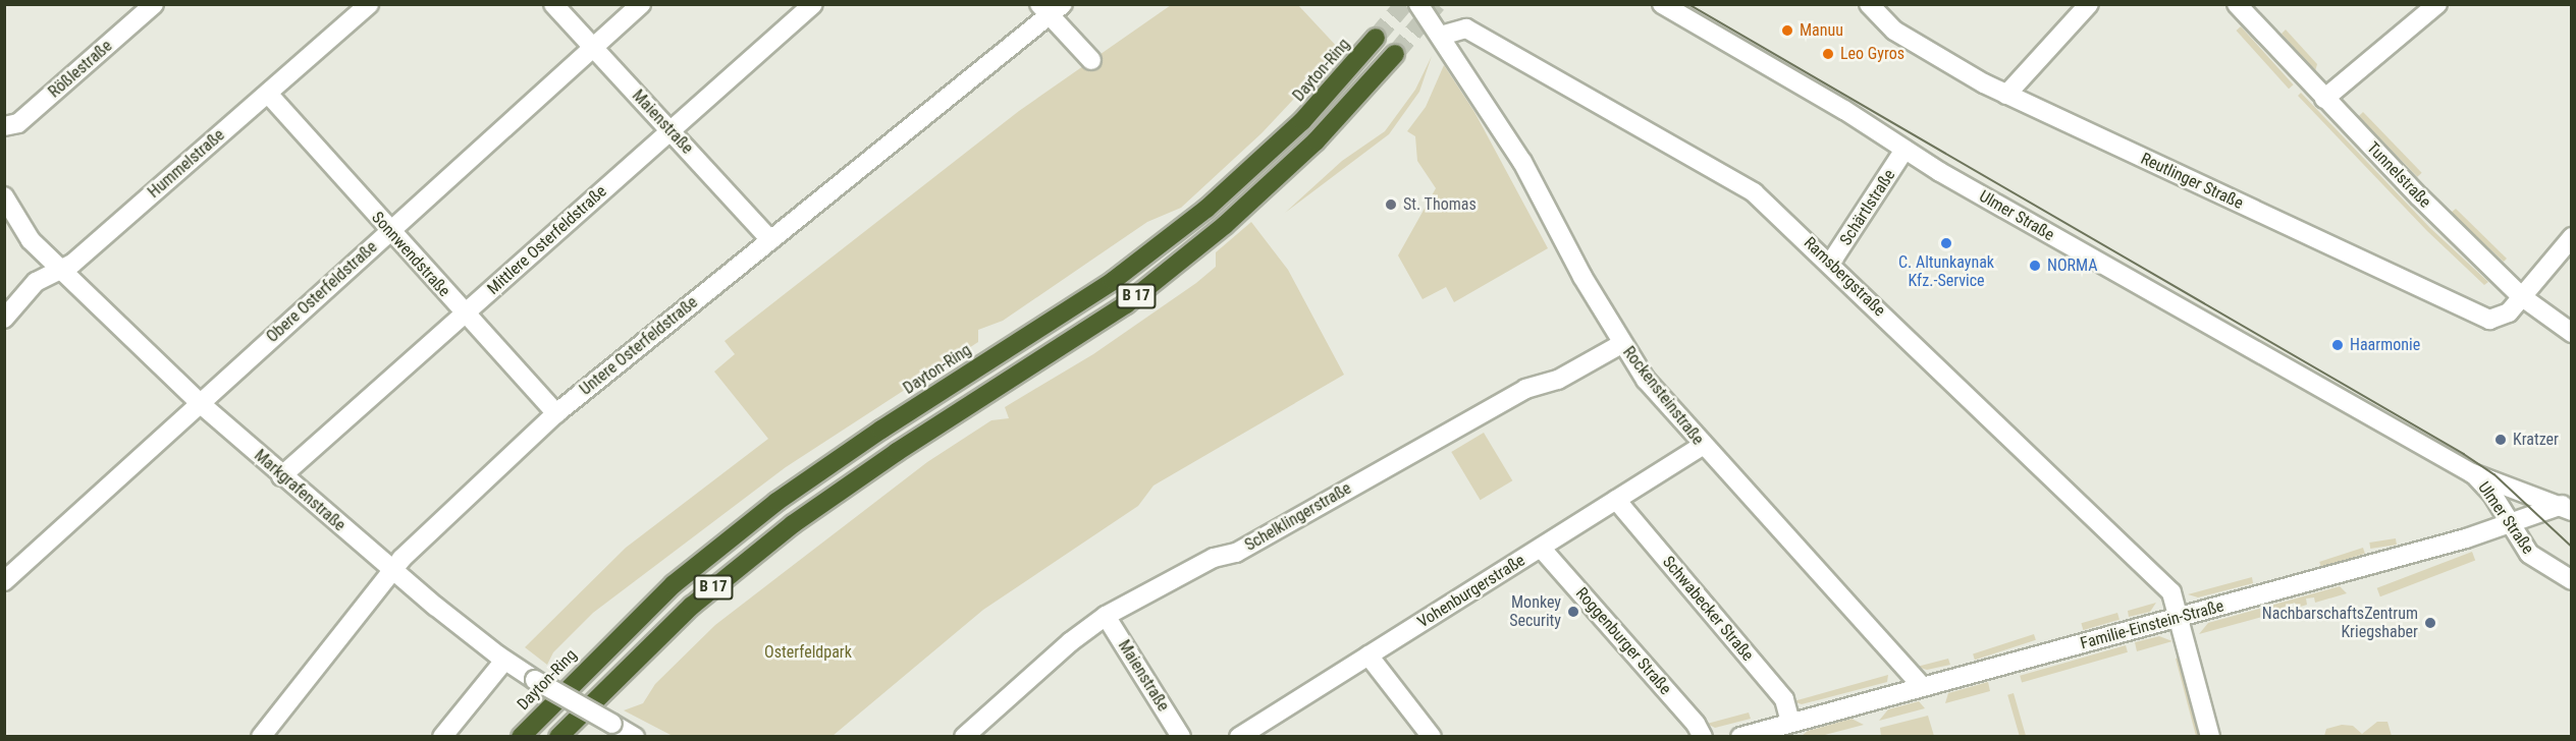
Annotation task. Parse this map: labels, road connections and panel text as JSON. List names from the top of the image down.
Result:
{
  "streets": {
    "highway": ["Dayton-Ring", "B 17"],
    "street": [
      "Rößlestraße",
      "Maienstraße",
      "Hummelstraße",
      "Tunnelstraße",
      "Reutlinger Straße",
      "Schärtlstraße",
      "Ulmer Straße",
      "Mittlere Osterfeldstraße",
      "Sonnwendstraße",
      "Ramsbergstraße",
      "Obere Osterfeldstraße",
      "Untere Osterfeldstraße",
      "Rockensteinstraße",
      "Markgrafenstraße",
      "Schelklingerstraße",
      "Vohenburgerstraße",
      "Schwabecker Straße",
      "Familie-Einstein-Straße",
      "Roggenburger Straße"
    ]
  },
  "crossings": [
    ["Maienstraße", "Mittlere Osterfeldstraße"],
    ["Maienstraße", "Obere Osterfeldstraße"],
    ["Maienstraße", "Untere Osterfeldstraße"],
    ["Maienstraße", "Schelklingerstraße"],
    ["Hummelstraße", "Sonnwendstraße"],
    ["Hummelstraße", "Markgrafenstraße"],
    ["Tunnelstraße", "Reutlinger Straße"],
    ["Schärtlstraße", "Ulmer Straße"],
    ["Schärtlstraße", "Ramsbergstraße"],
    ["Ulmer Straße", "Familie-Einstein-Straße"],
    ["Mittlere Osterfeldstraße", "Sonnwendstraße"],
    ["Mittlere Osterfeldstraße", "Markgrafenstraße"],
    ["Sonnwendstraße", "Obere Osterfeldstraße"],
    ["Sonnwendstraße", "Untere Osterfeldstraße"],
    ["Ramsbergstraße", "Rockensteinstraße"],
    ["Ramsbergstraße", "Familie-Einstein-Straße"],
    ["Obere Osterfeldstraße", "Markgrafenstraße"],
    ["Untere Osterfeldstraße", "Markgrafenstraße"],
    ["Rockensteinstraße", "Schelklingerstraße"],
    ["Rockensteinstraße", "Vohenburgerstraße"],
    ["Rockensteinstraße", "Familie-Einstein-Straße"],
    ["Vohenburgerstraße", "Schwabecker Straße"],
    ["Vohenburgerstraße", "Roggenburger Straße"],
    ["Schwabecker Straße", "Familie-Einstein-Straße"]
  ],
  "parks": ["Osterfeldpark"],
  "places": [
    "Manuu",
    "Leo Gyros",
    "St. Thomas",
    "C. Altunkaynak Kfz.-Service",
    "NORMA",
    "Haarmonie",
    "Kratzer",
    "Monkey Security",
    "NachbarschaftsZentrum Kriegshaber"
  ]
}
